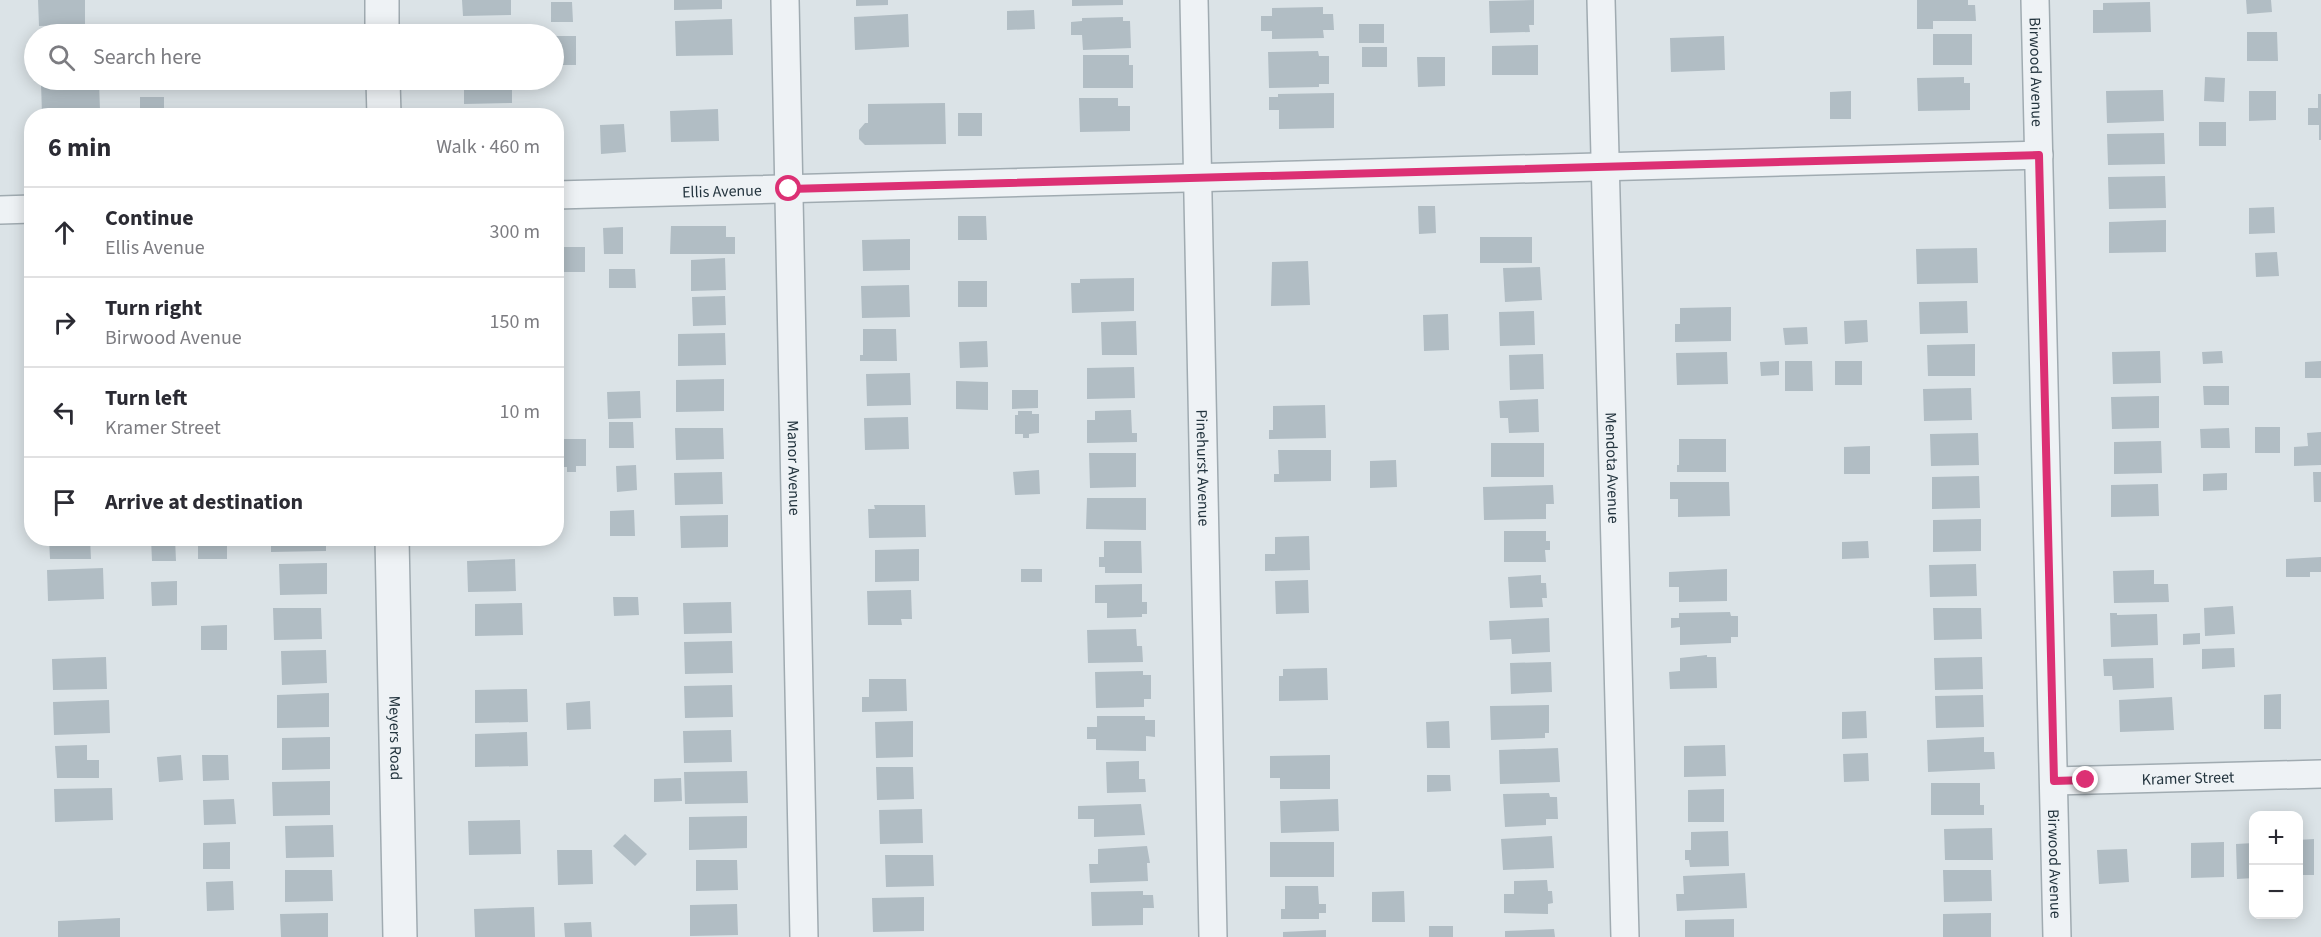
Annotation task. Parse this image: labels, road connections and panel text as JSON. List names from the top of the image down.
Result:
{
  "streets": {
    "street": [
      "Birwood Avenue",
      "Ellis Avenue",
      "Pinehurst Avenue",
      "Manor Avenue",
      "Mendota Avenue",
      "Meyers Road",
      "Kramer Street"
    ]
  },
  "crossings": [
    ["Birwood Avenue", "Ellis Avenue"],
    ["Birwood Avenue", "Kramer Street"],
    ["Ellis Avenue", "Pinehurst Avenue"],
    ["Ellis Avenue", "Manor Avenue"],
    ["Ellis Avenue", "Mendota Avenue"]
  ],
  "page": {
    "search": "Search here",
    "heading": ["6 min", "Walk · 460 m"],
    "list": [
      ["Continue", "Ellis Avenue", "300 m"],
      ["Turn right", "Birwood Avenue", "150 m"],
      ["Turn left", "Kramer Street", "10 m"],
      "Arrive at destination"
    ],
    "map_buttons": ["+", "−"]
  }
}
